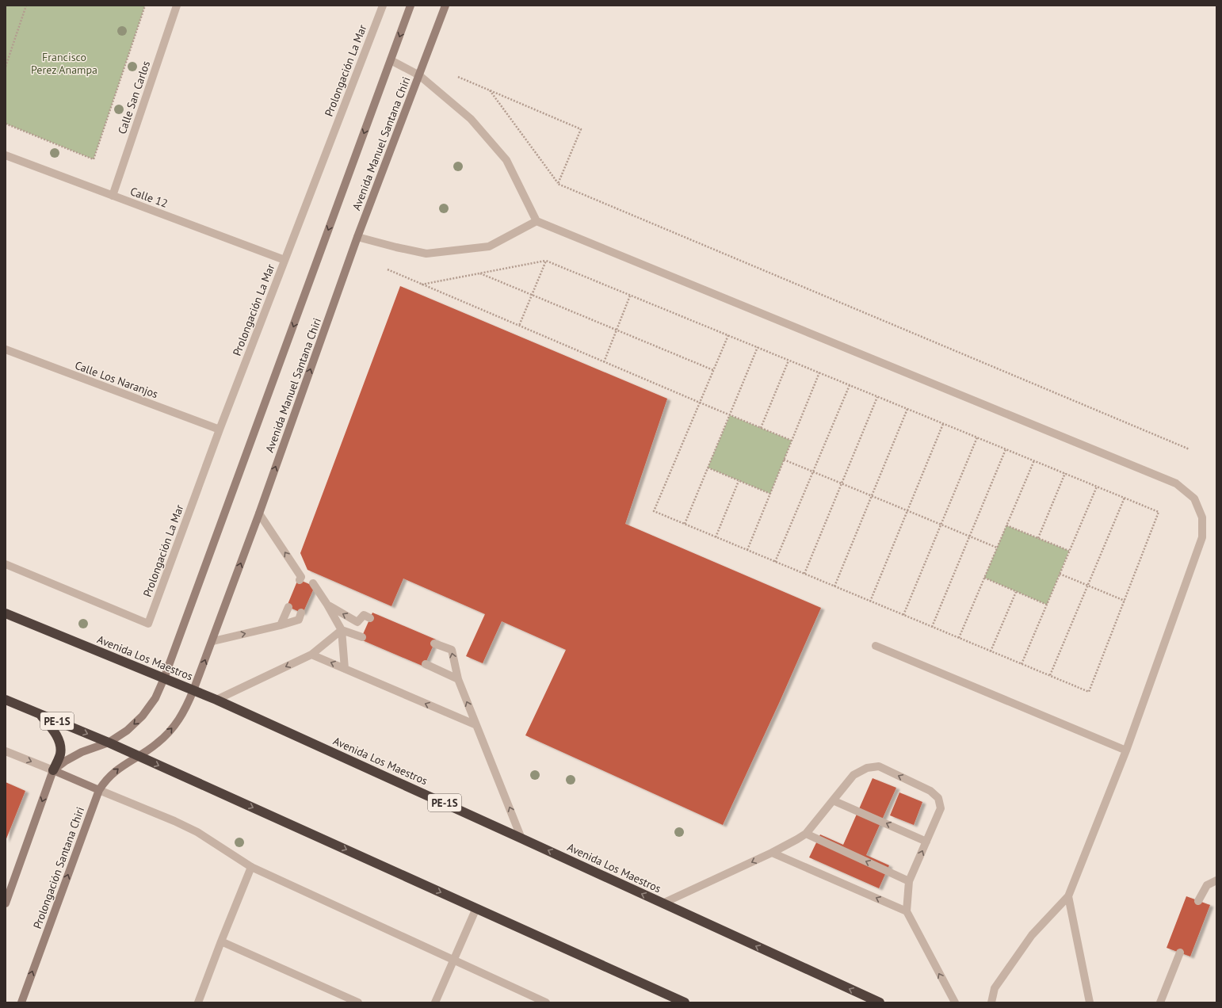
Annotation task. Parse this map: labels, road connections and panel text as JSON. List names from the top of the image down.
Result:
{
  "streets": {
    "highway": ["Avenida Los Maestros", "PE-1S"],
    "street": [
      "Prolongación La Mar",
      "Calle San Carlos",
      "Avenida Manuel Santana Chiri",
      "Calle 12",
      "Calle Los Naranjos",
      "Prolongación Santana Chiri"
    ]
  },
  "crossings": [
    ["Prolongación La Mar", "Calle 12"],
    ["Prolongación La Mar", "Calle Los Naranjos"],
    ["Calle San Carlos", "Calle 12"],
    ["Avenida Manuel Santana Chiri", "Avenida Los Maestros"],
    ["Avenida Manuel Santana Chiri", "PE-1S"],
    ["Avenida Manuel Santana Chiri", "Prolongación Santana Chiri"],
    ["PE-1S", "Prolongación Santana Chiri"]
  ],
  "parks": ["Francisco Perez Anampa"]
}
